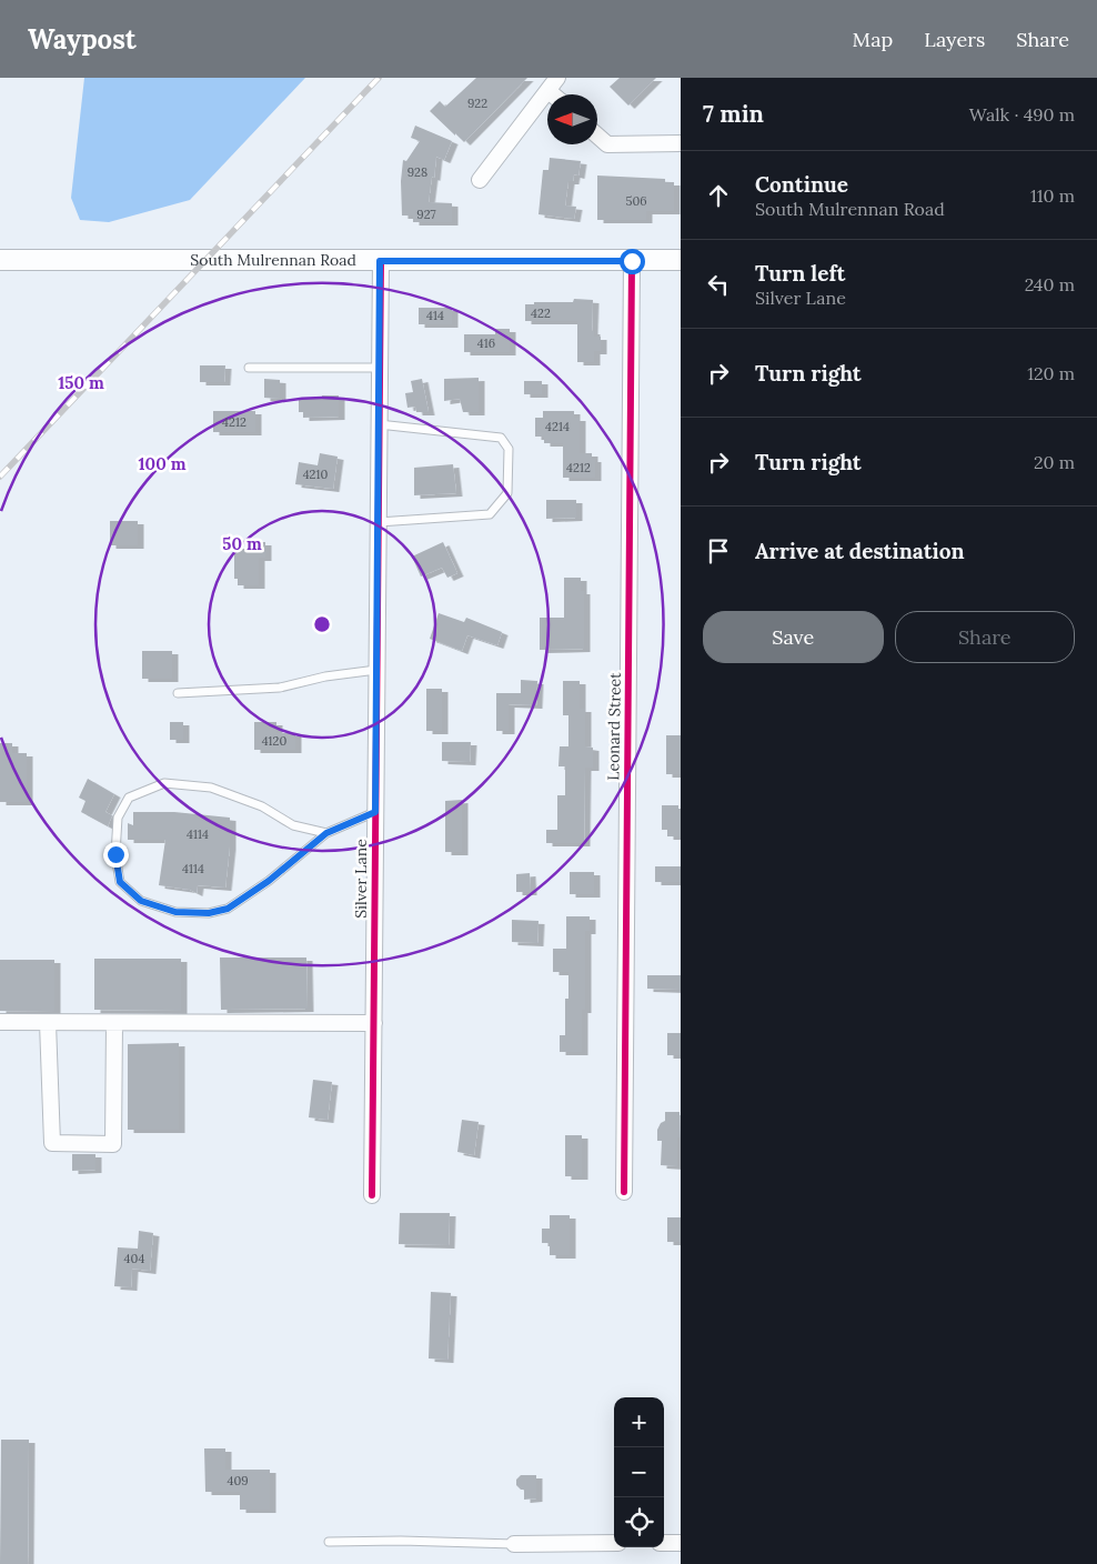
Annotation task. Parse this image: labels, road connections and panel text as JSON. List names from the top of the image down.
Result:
{
  "streets": {
    "street": ["South Mulrennan Road", "Leonard Street", "Silver Lane"]
  },
  "crossings": [
    ["South Mulrennan Road", "Leonard Street"],
    ["South Mulrennan Road", "Silver Lane"]
  ],
  "house_numbers": [
    "922",
    "928",
    "506",
    "927",
    "422",
    "414",
    "416",
    "4212",
    "4214",
    "4212",
    "4210",
    "4120",
    "4114",
    "4114",
    "404",
    "409"
  ],
  "north": "left",
  "page": {
    "header": "Waypost",
    "nav": ["Map", "Layers", "Share"],
    "heading": ["7 min", "Walk · 490 m"],
    "list": [
      ["Continue", "South Mulrennan Road", "110 m"],
      ["Turn left", "Silver Lane", "240 m"],
      ["Turn right", "120 m"],
      ["Turn right", "20 m"],
      "Arrive at destination"
    ],
    "buttons": ["Save", "Share"],
    "map_buttons": ["+", "−"]
  },
  "rings": ["150 m", "100 m", "50 m"]
}
